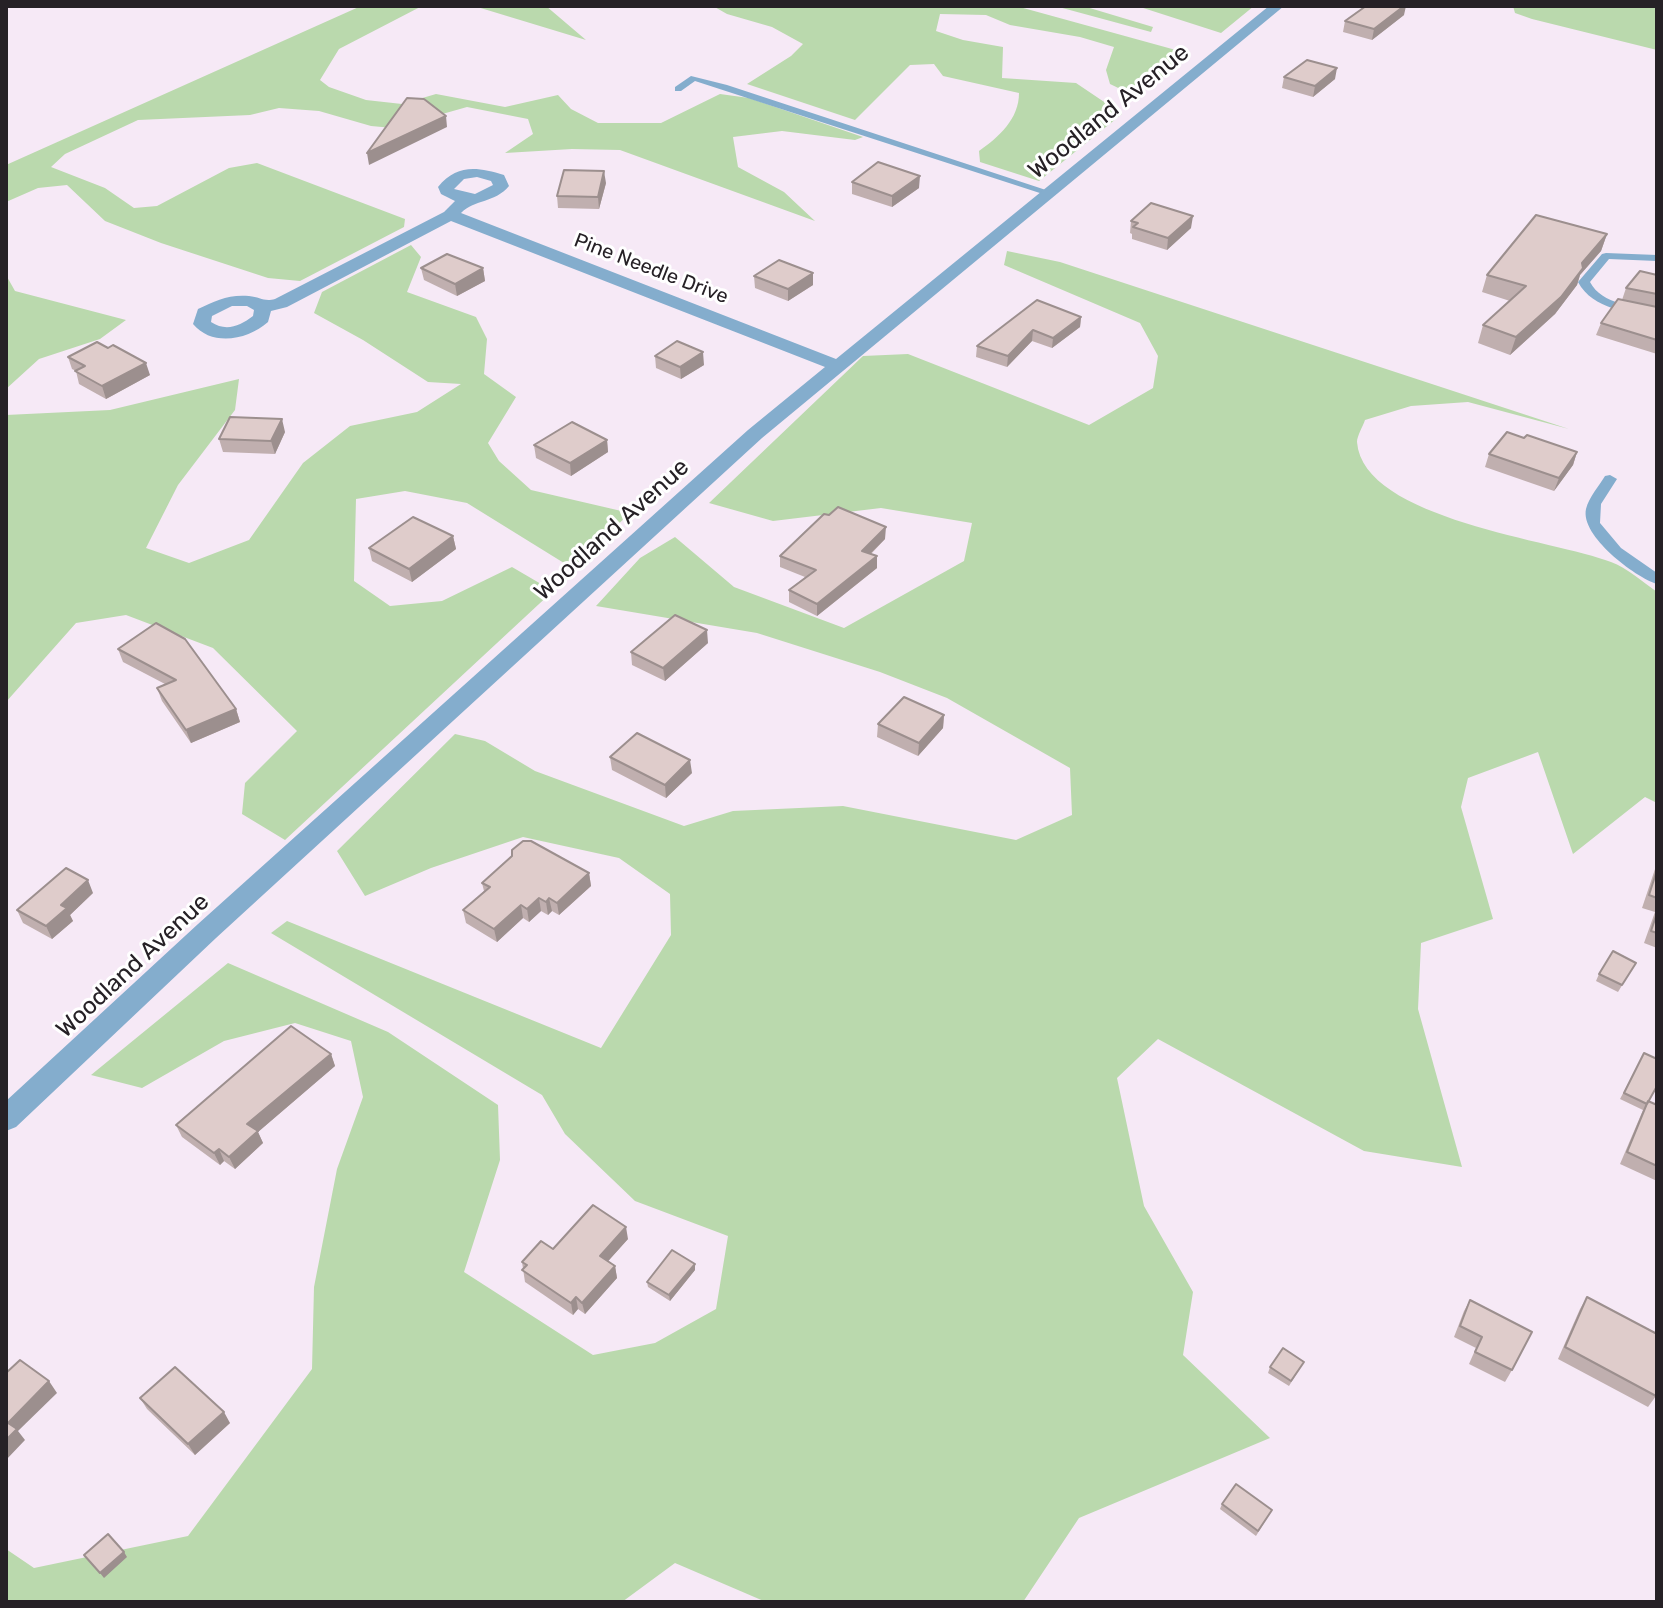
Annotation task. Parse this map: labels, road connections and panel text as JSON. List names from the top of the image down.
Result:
{
  "streets": {
    "street": ["Woodland Avenue", "Pine Needle Drive"]
  },
  "crossings": [
    ["Woodland Avenue", "Pine Needle Drive"]
  ]
}
